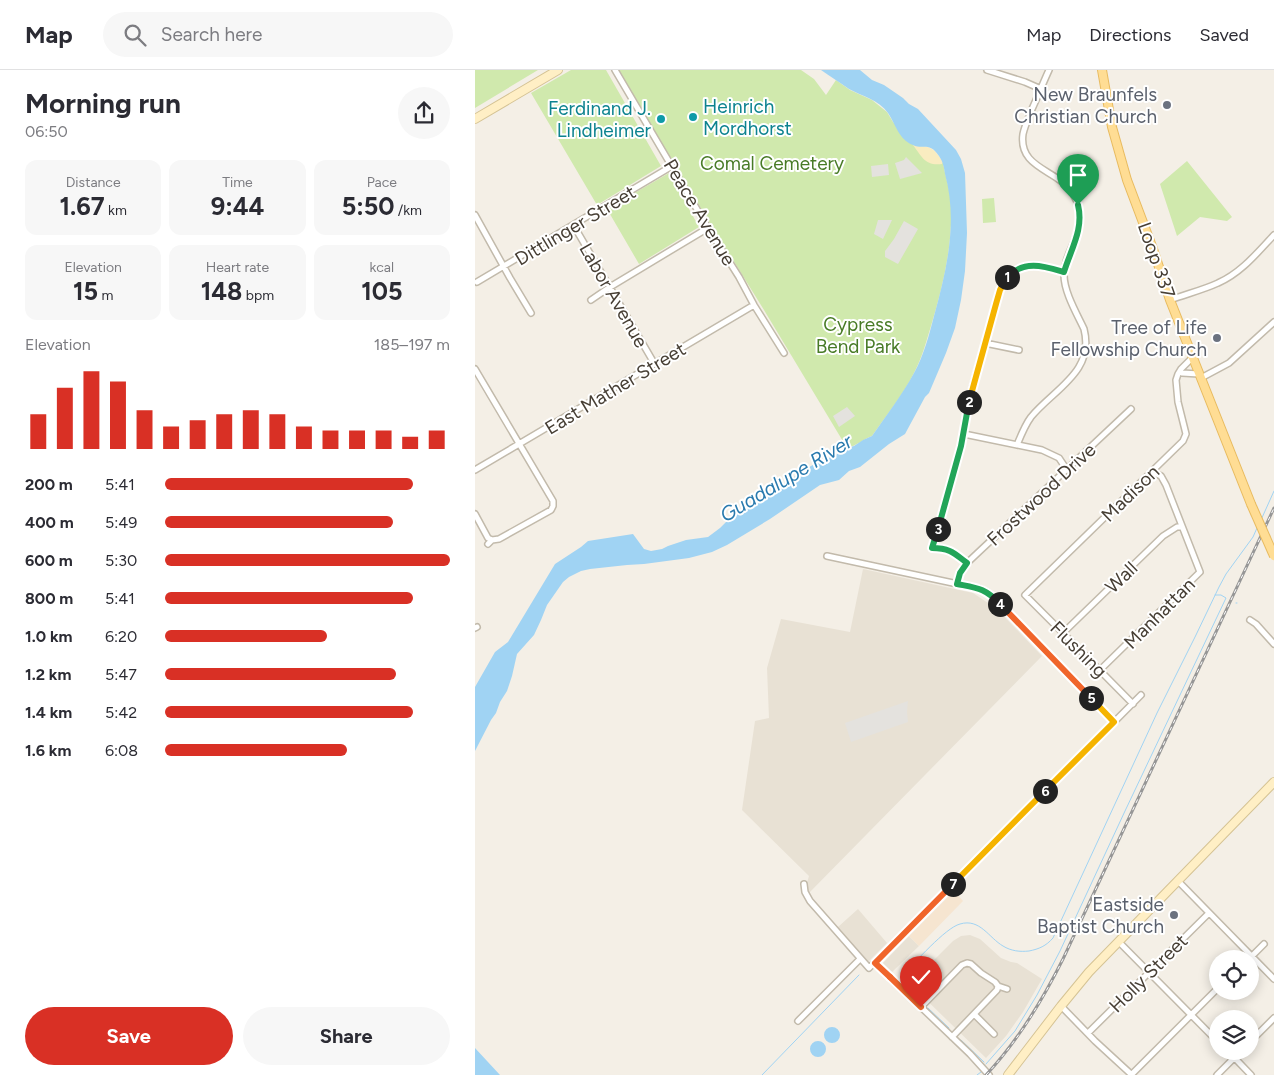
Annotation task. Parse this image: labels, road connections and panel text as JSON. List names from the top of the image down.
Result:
{
  "streets": {
    "main road": ["Loop 337"],
    "street": [
      "Peace Avenue",
      "Dittlinger Street",
      "Labor Avenue",
      "East Mather Street",
      "Madison",
      "Frostwood Drive",
      "Wall",
      "Manhattan",
      "Flushing",
      "Holly Street"
    ]
  },
  "crossings": [
    ["Peace Avenue", "Dittlinger Street"],
    ["Peace Avenue", "East Mather Street"],
    ["Dittlinger Street", "Labor Avenue"],
    ["Labor Avenue", "East Mather Street"],
    ["Madison", "Manhattan"],
    ["Madison", "Flushing"],
    ["Wall", "Manhattan"],
    ["Wall", "Flushing"],
    ["Manhattan", "Flushing"]
  ],
  "water": ["Guadalupe River"],
  "parks": ["Comal Cemetery", "Cypress Bend Park"],
  "places": [
    "New Braunfels Christian Church",
    "Heinrich Mordhorst",
    "Ferdinand J. Lindheimer",
    "Tree of Life Fellowship Church",
    "Eastside Baptist Church"
  ],
  "page": {
    "header": "Map",
    "search": "Search here",
    "nav": ["Map", "Directions", "Saved"],
    "heading": ["Morning run", "06:50"],
    "stats": [
      ["Distance", "1.67 km"],
      ["Time", "9:44"],
      ["Pace", "5:50 /km"],
      ["Elevation", "15 m"],
      ["Heart rate", "148 bpm"],
      ["kcal", "105"]
    ],
    "pins": [
      "1",
      "2",
      "3",
      "4",
      "5",
      "6",
      "7"
    ],
    "chart": ["Elevation", "185–197 m"],
    "list": [
      {
        "name": "200 m",
        "note": "5:41"
      },
      {
        "name": "400 m",
        "note": "5:49"
      },
      {
        "name": "600 m",
        "note": "5:30"
      },
      {
        "name": "800 m",
        "note": "5:41"
      },
      {
        "name": "1.0 km",
        "note": "6:20"
      },
      {
        "name": "1.2 km",
        "note": "5:47"
      },
      {
        "name": "1.4 km",
        "note": "5:42"
      },
      {
        "name": "1.6 km",
        "note": "6:08"
      }
    ],
    "buttons": ["Save", "Share"]
  }
}
